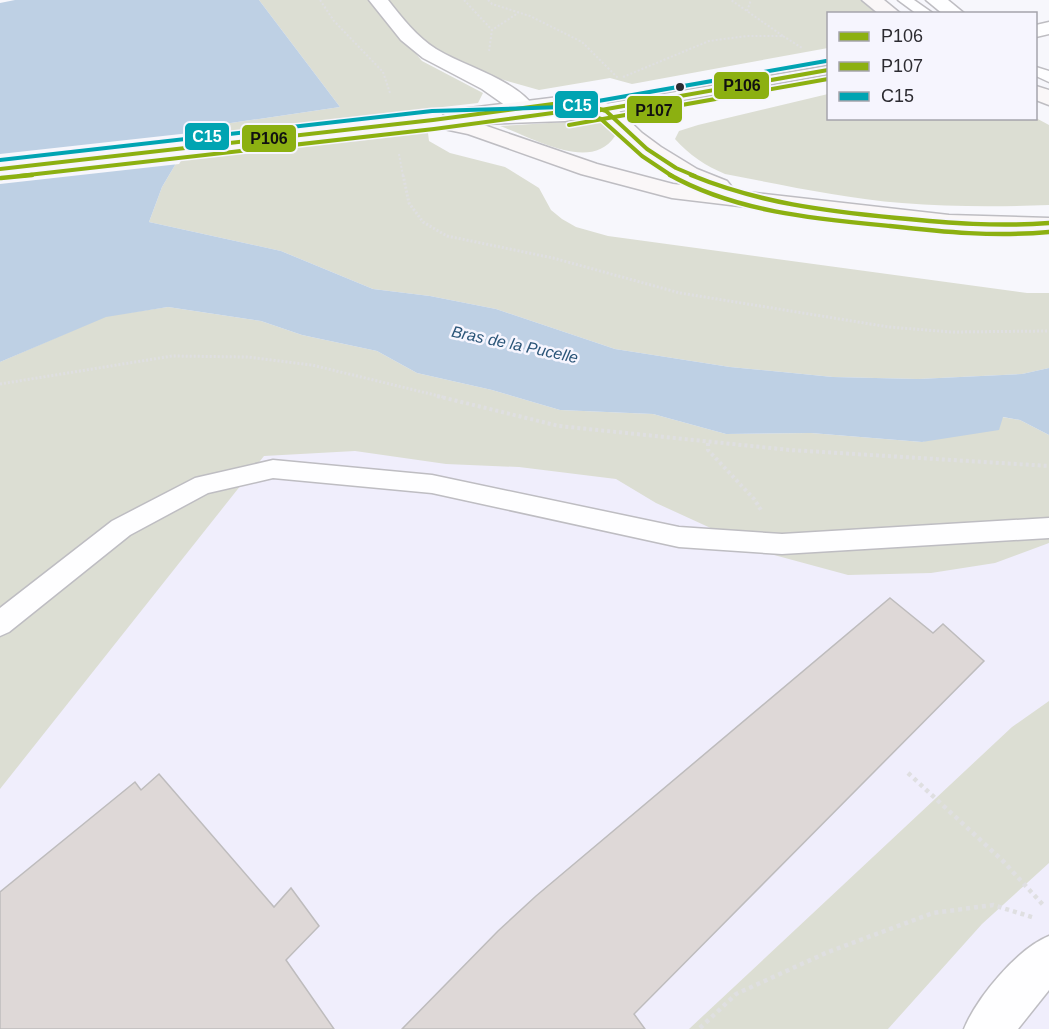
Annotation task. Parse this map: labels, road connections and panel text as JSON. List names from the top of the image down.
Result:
{
  "water": ["Bras de la Pucelle"],
  "lines": ["transit line C15", "transit line P106", "transit line P107"],
  "legend": ["P106", "P107", "C15"]
}
